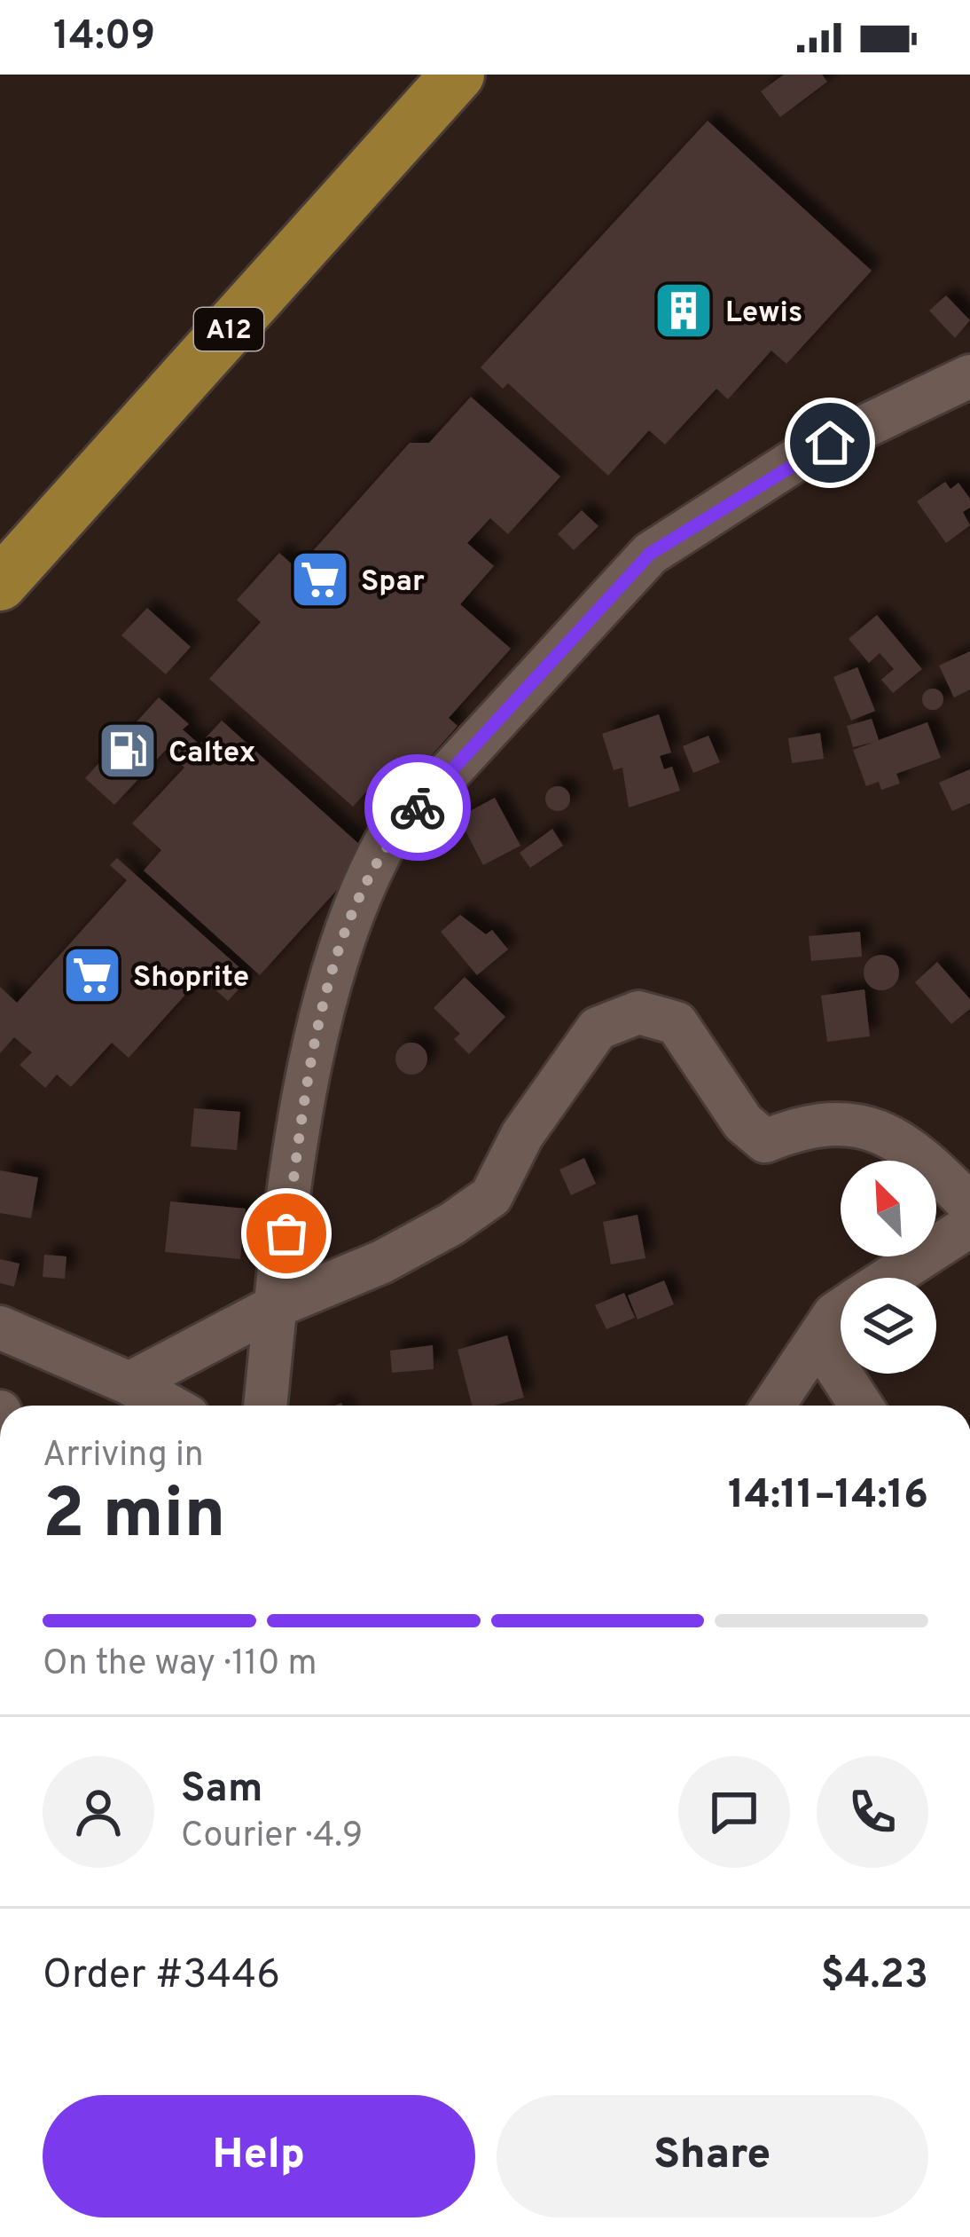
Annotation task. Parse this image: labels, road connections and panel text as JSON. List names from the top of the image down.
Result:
{
  "streets": {
    "main road": ["A12"]
  },
  "places": {
    "building": ["Lewis"],
    "supermarket": ["Spar", "Shoprite"],
    "fuel station": ["Caltex"]
  },
  "north": "top left",
  "page": {
    "status": "14:09",
    "heading": ["2 min", "Arriving in", "14:11–14:16"],
    "panel": [
      "Sam",
      "Courier · 4.9",
      "Order #3446",
      "$4.23"
    ],
    "bar": "On the way · 110 m",
    "buttons": ["Help", "Share"]
  }
}
